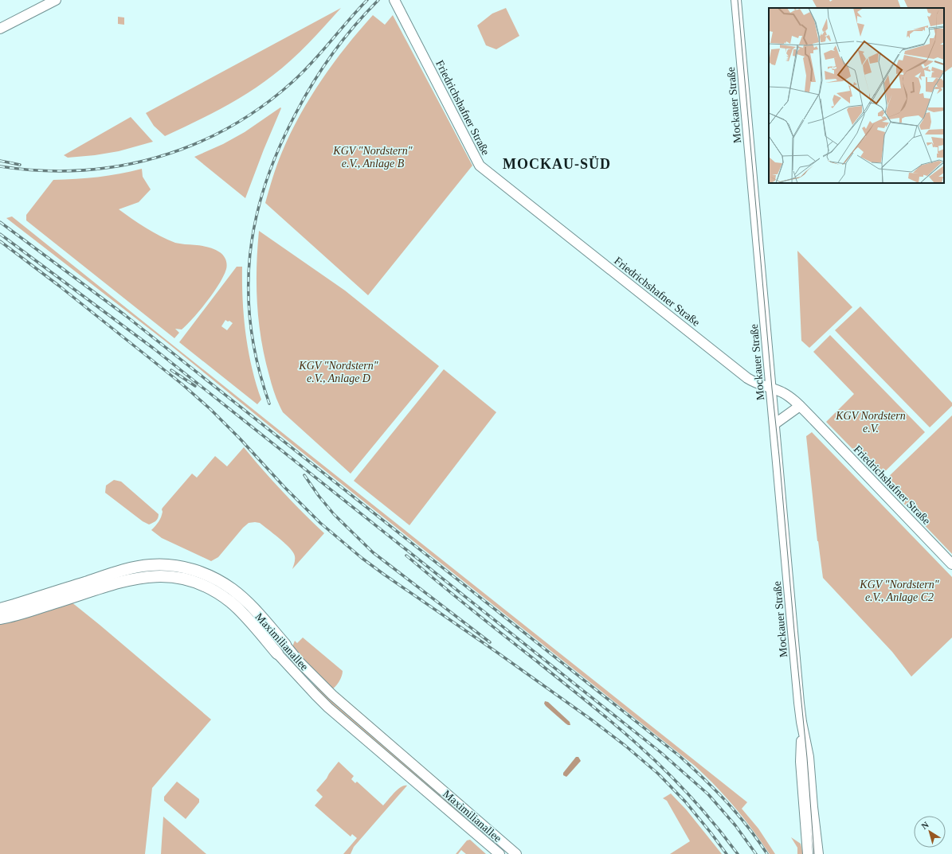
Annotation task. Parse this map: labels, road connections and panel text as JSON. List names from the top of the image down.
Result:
{
  "streets": {
    "highway": ["Maximilianallee"],
    "main road": ["Mockauer Straße", "Friedrichshafner Straße"]
  },
  "crossings": [
    ["Mockauer Straße", "Friedrichshafner Straße"]
  ],
  "districts": ["MOCKAU-SÜD"],
  "parks": [
    "KGV \"Nordstern\" e.V., Anlage B",
    "KGV \"Nordstern\" e.V., Anlage D",
    "KGV Nordstern e.V.",
    "KGV \"Nordstern\" e.V., Anlage C2"
  ],
  "north": "top left"
}
